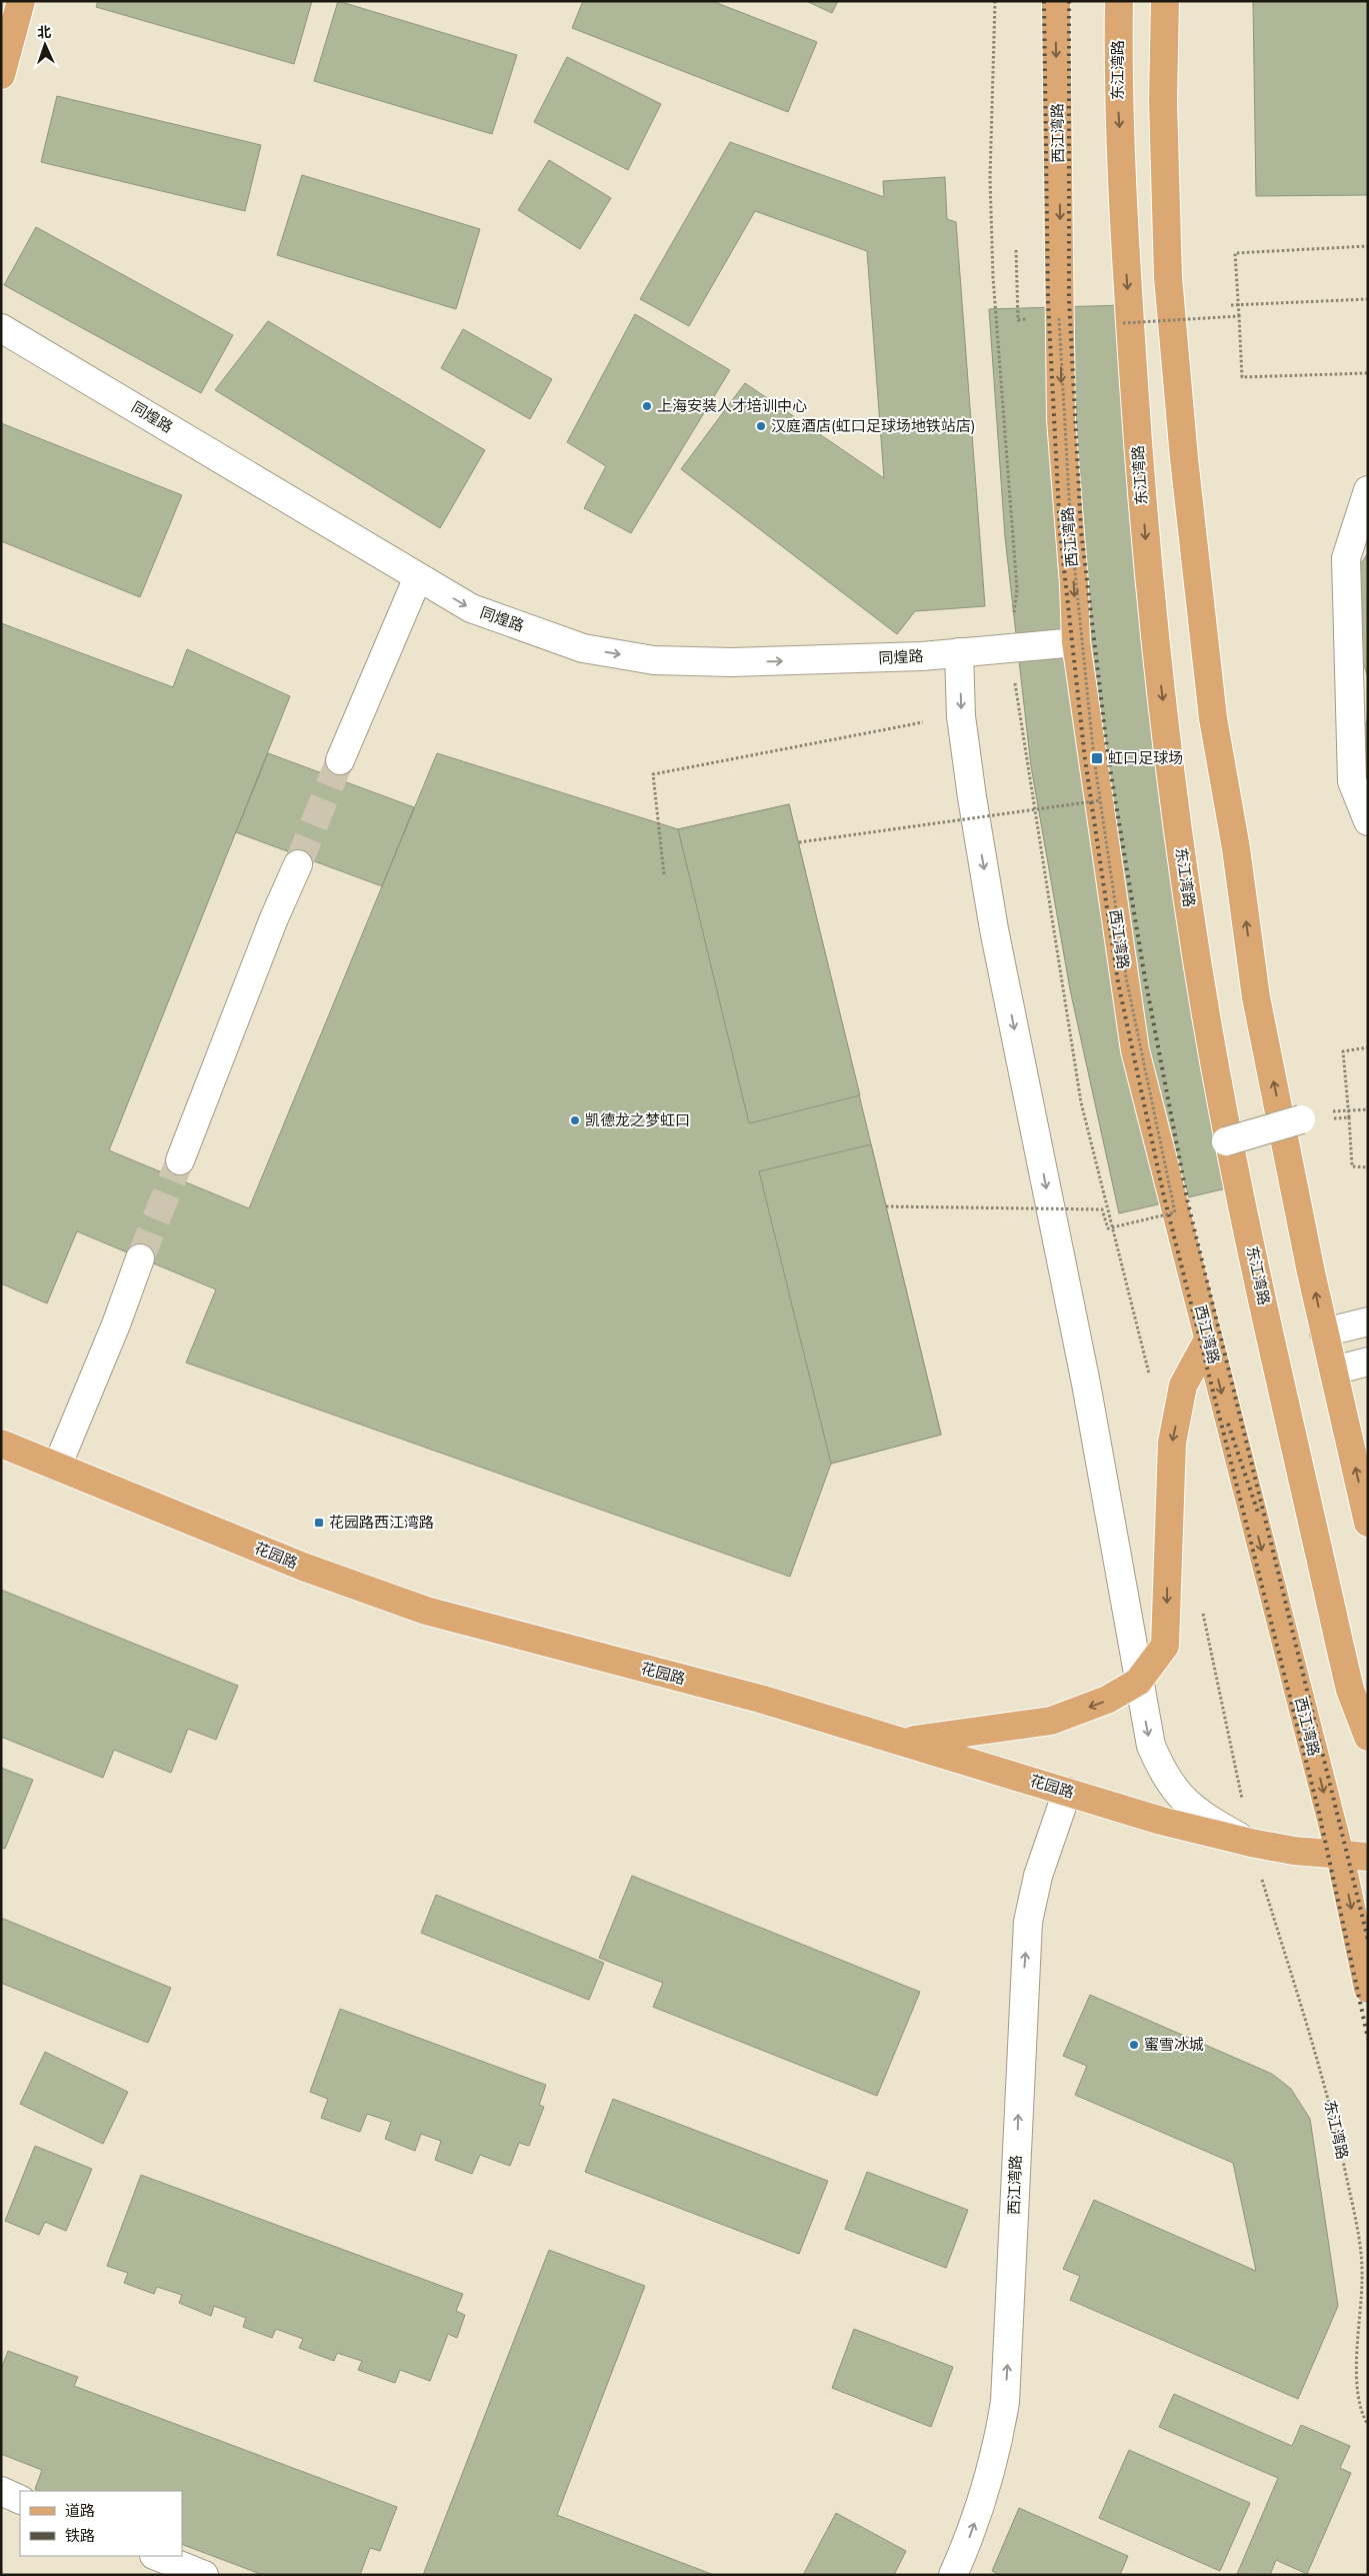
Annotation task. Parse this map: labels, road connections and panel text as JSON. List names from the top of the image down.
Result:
{
  "streets": {
    "main road": ["东江湾路", "西江湾路", "花园路"],
    "street": ["同煌路"]
  },
  "crossings": [
    ["东江湾路", "花园路"],
    ["西江湾路", "同煌路"],
    ["西江湾路", "花园路"]
  ],
  "one_way": ["同煌路"],
  "places": {
    "other": [
      "上海安装人才培训中心",
      "汉庭酒店(虹口足球场地铁站店)",
      "凯德龙之梦虹口",
      "蜜雪冰城"
    ],
    "transit": ["虹口足球场", "花园路西江湾路"]
  },
  "legend": ["道路", "铁路"],
  "north": "top"
}
